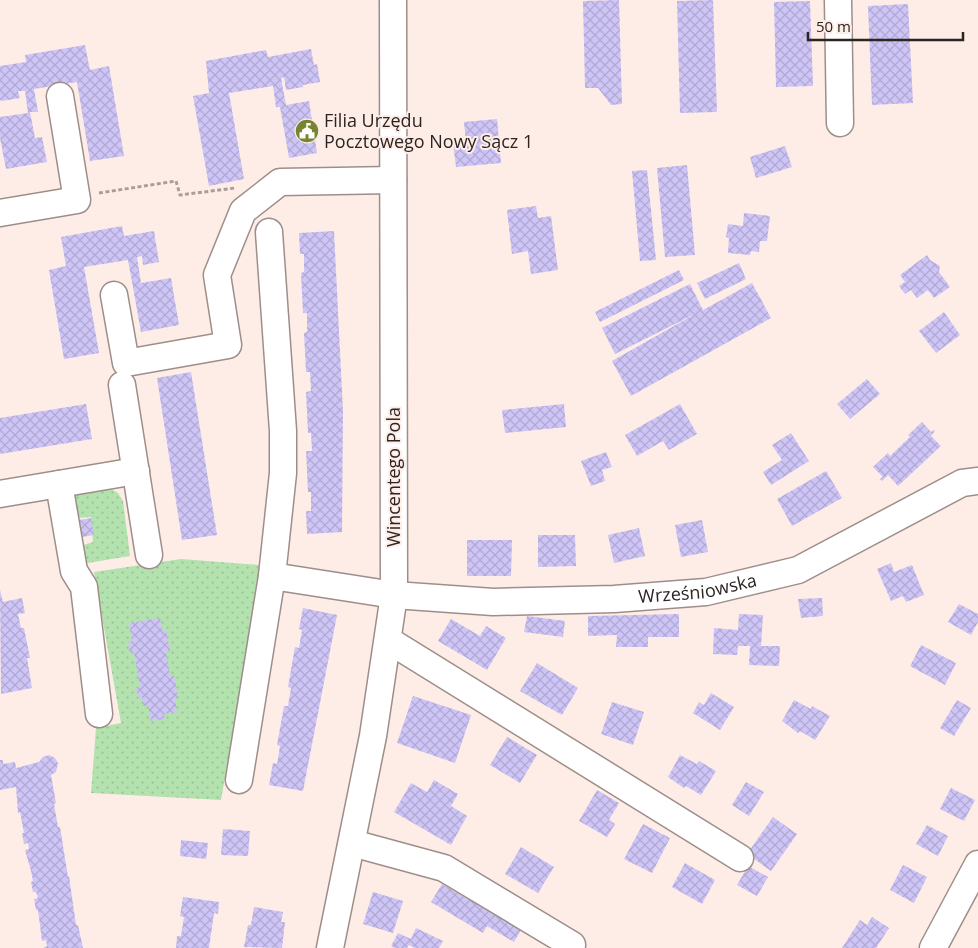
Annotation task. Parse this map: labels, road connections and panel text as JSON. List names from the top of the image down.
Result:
{
  "streets": {
    "street": ["Wincentego Pola", "Wrześniowska"]
  },
  "crossings": [
    ["Wincentego Pola", "Wrześniowska"]
  ],
  "places": {
    "public building": ["Filia Urzędu Pocztowego Nowy Sącz 1"]
  },
  "scale_bar": "50 m"
}
